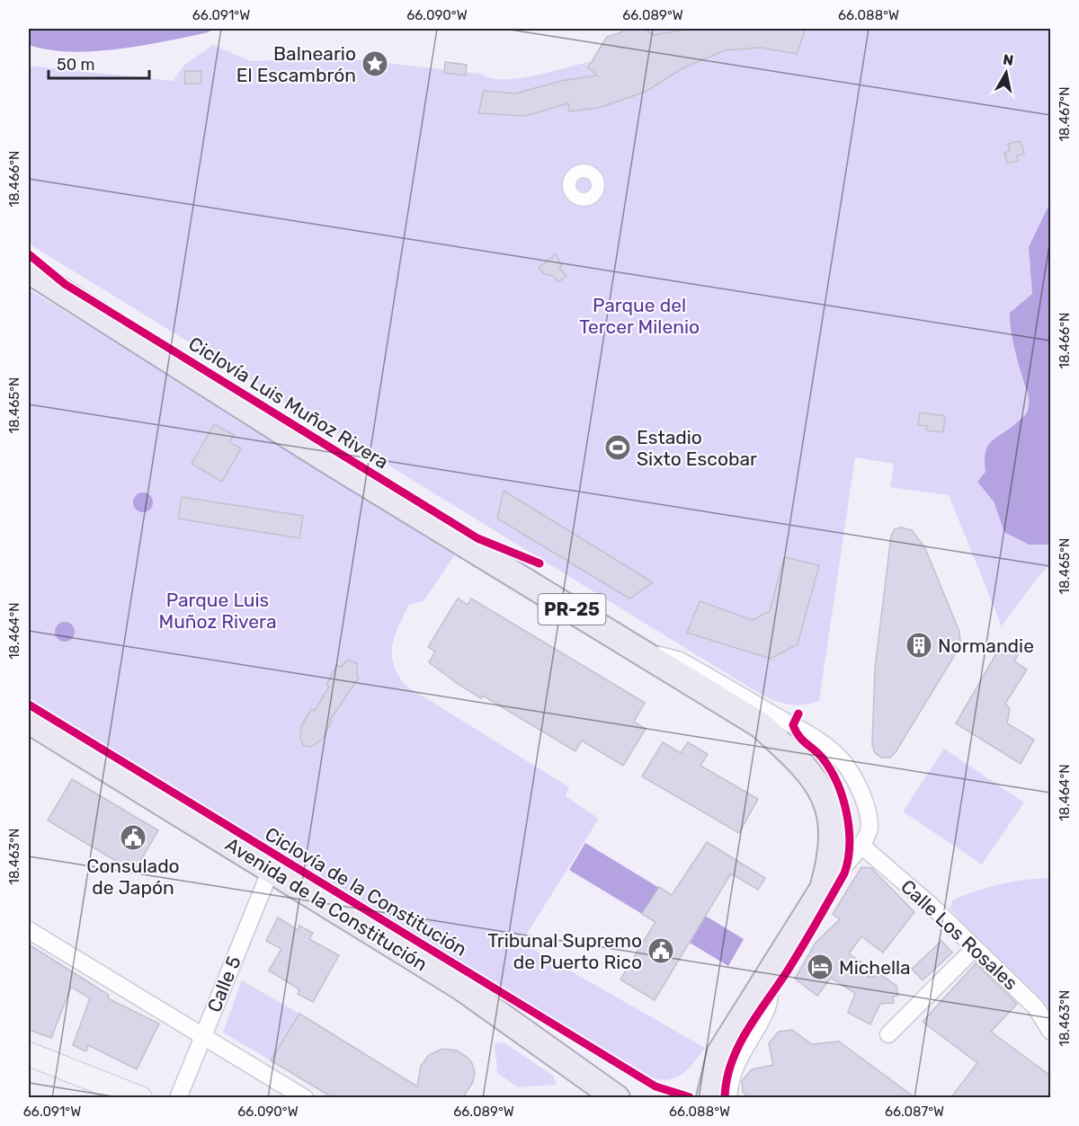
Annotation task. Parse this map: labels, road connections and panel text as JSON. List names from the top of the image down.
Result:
{
  "streets": {
    "main road": ["PR-25", "Avenida de la Constitución"],
    "street": ["Calle Los Rosales", "Calle 5"],
    "cycle path": ["Ciclovía Luis Muñoz Rivera", "Ciclovía de la Constitución"]
  },
  "crossings": [
    ["Avenida de la Constitución", "Calle 5"]
  ],
  "parks": ["Parque del Tercer Milenio", "Parque Luis Muñoz Rivera"],
  "places": {
    "place": ["Balneario El Escambrón"],
    "sports": ["Estadio Sixto Escobar"],
    "building": ["Normandie"],
    "public building": ["Consulado de Japón", "Tribunal Supremo de Puerto Rico"],
    "hotel": ["Michella"]
  },
  "scale_bar": "50 m",
  "north": "top",
  "coordinates": [
    "66.091°W",
    "66.090°W",
    "66.089°W",
    "66.088°W",
    "18.467°N",
    "18.466°N",
    "18.465°N",
    "18.464°N",
    "18.463°N",
    "66.087°W"
  ]
}
